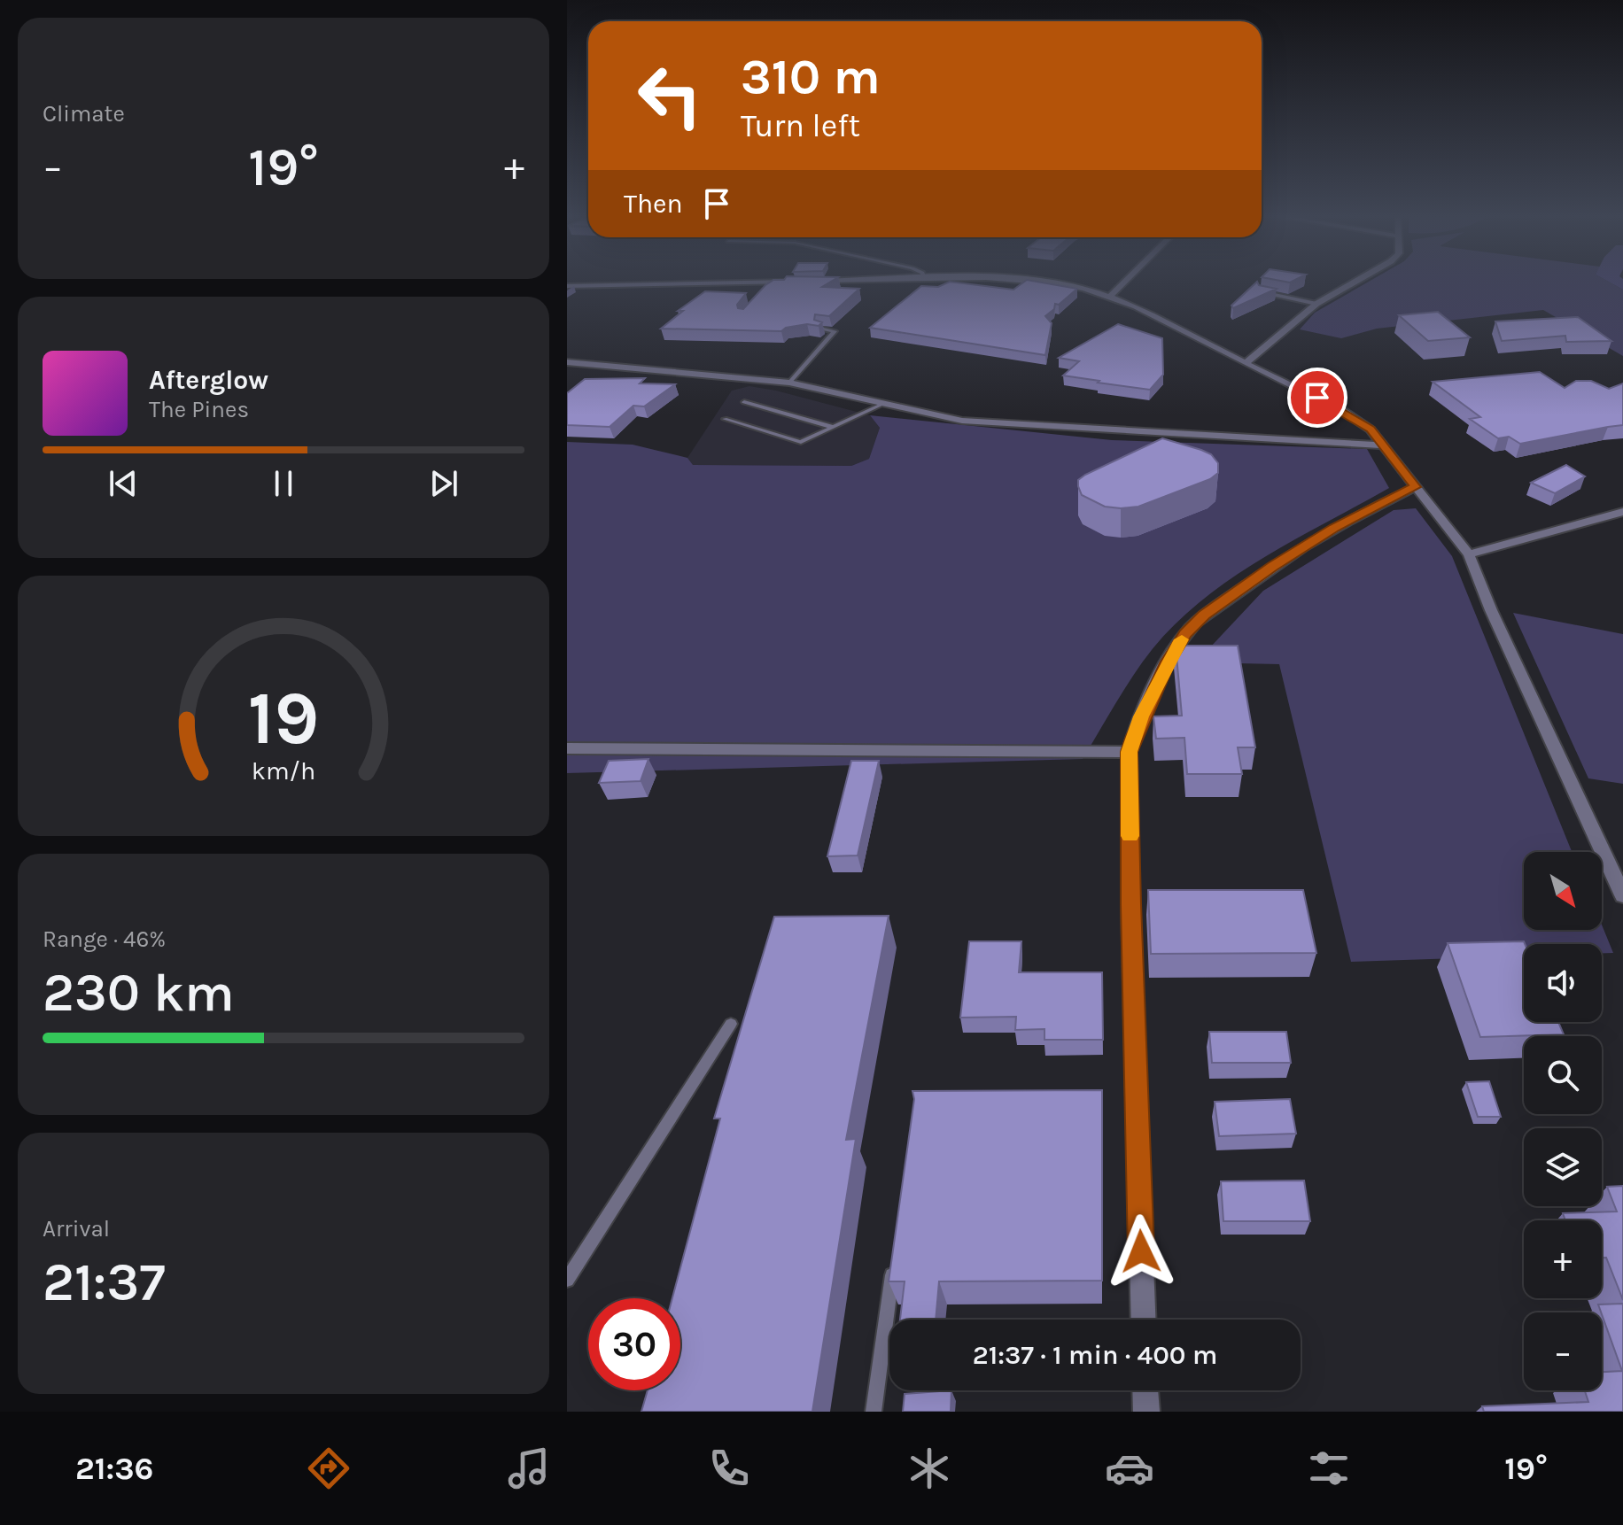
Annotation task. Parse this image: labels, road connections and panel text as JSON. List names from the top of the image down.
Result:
{
  "north": "bottom right",
  "page": {
    "tile": [
      "Climate",
      ["Range · 46%", "230 km"],
      ["Arrival", "21:37"]
    ],
    "turn": ["310 m", "Turn left"],
    "heat": ["−", "19°", "+"],
    "then": "Then",
    "song": ["Afterglow", "The Pines"],
    "map_buttons": ["+", "−"],
    "limit": "30",
    "trip": "21:37 · 1 min · 400 m",
    "tabs": ["21:36", "19°"],
    "gauge": ["19", "km/h"]
  }
}
